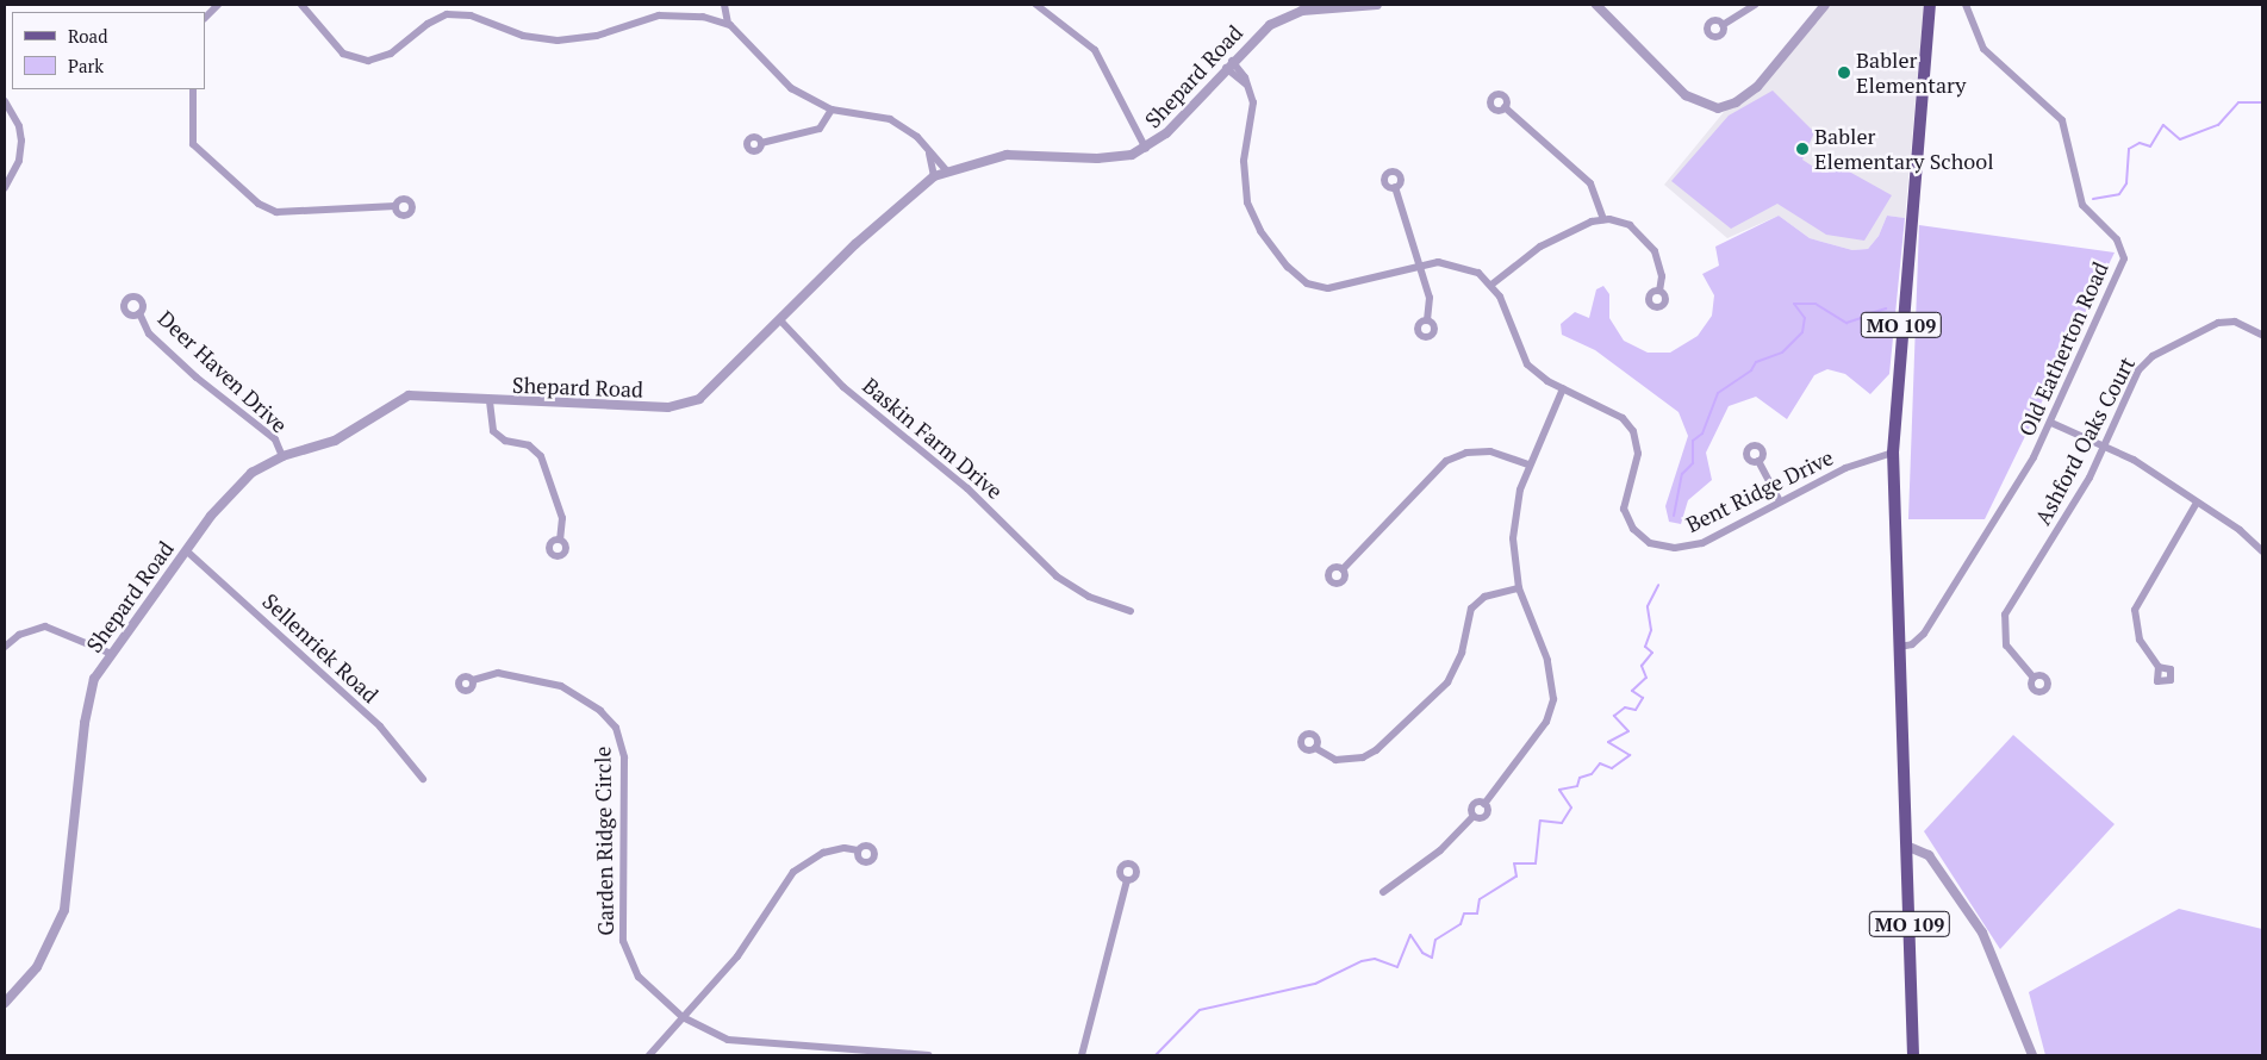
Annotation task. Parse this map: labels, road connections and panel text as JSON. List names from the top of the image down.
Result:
{
  "streets": {
    "main road": ["MO 109"],
    "street": [
      "Shepard Road",
      "Old Eatherton Road",
      "Deer Haven Drive",
      "Baskin Farm Drive",
      "Ashford Oaks Court",
      "Bent Ridge Drive",
      "Sellenriek Road",
      "Garden Ridge Circle"
    ]
  },
  "crossings": [
    ["Shepard Road", "Deer Haven Drive"],
    ["Shepard Road", "Baskin Farm Drive"],
    ["Shepard Road", "Sellenriek Road"],
    ["MO 109", "Old Eatherton Road"],
    ["MO 109", "Bent Ridge Drive"]
  ],
  "places": ["Babler Elementary", "Babler Elementary School"],
  "legend": ["Road", "Park"]
}
